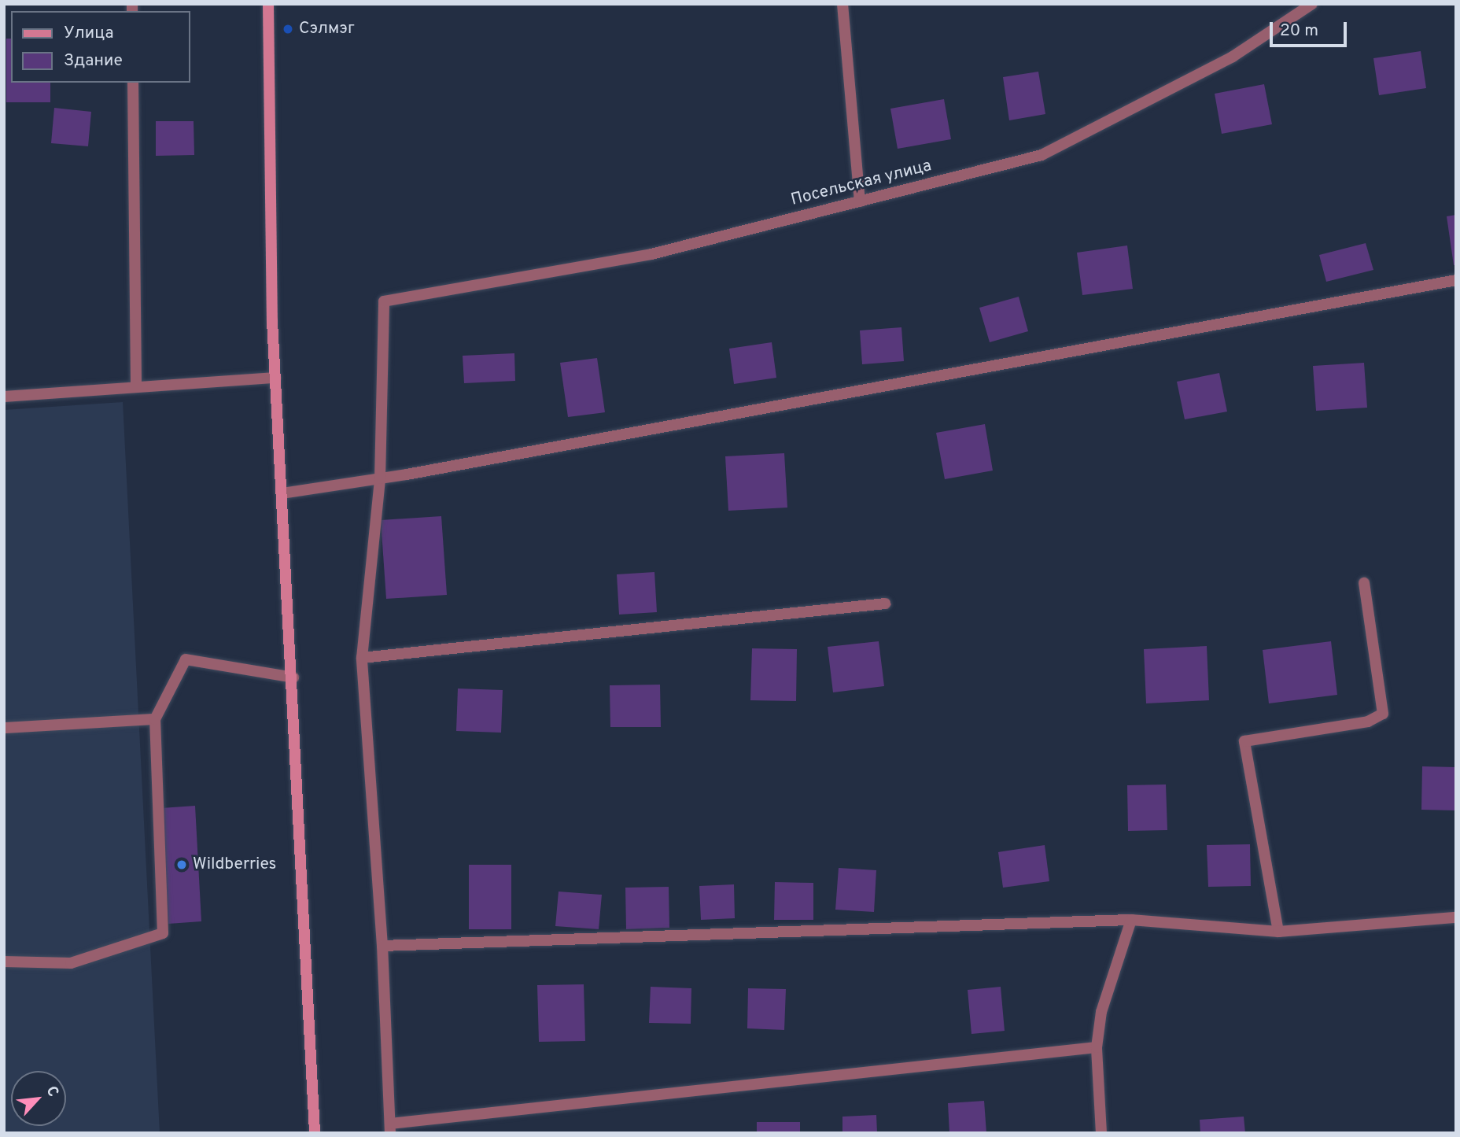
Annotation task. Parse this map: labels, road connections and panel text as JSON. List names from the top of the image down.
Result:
{
  "streets": {
    "street": ["Посельская улица"]
  },
  "places": ["Сэлмэг", "Wildberries"],
  "legend": ["Улица", "Здание"],
  "scale_bar": "20 m",
  "north": "top right"
}
